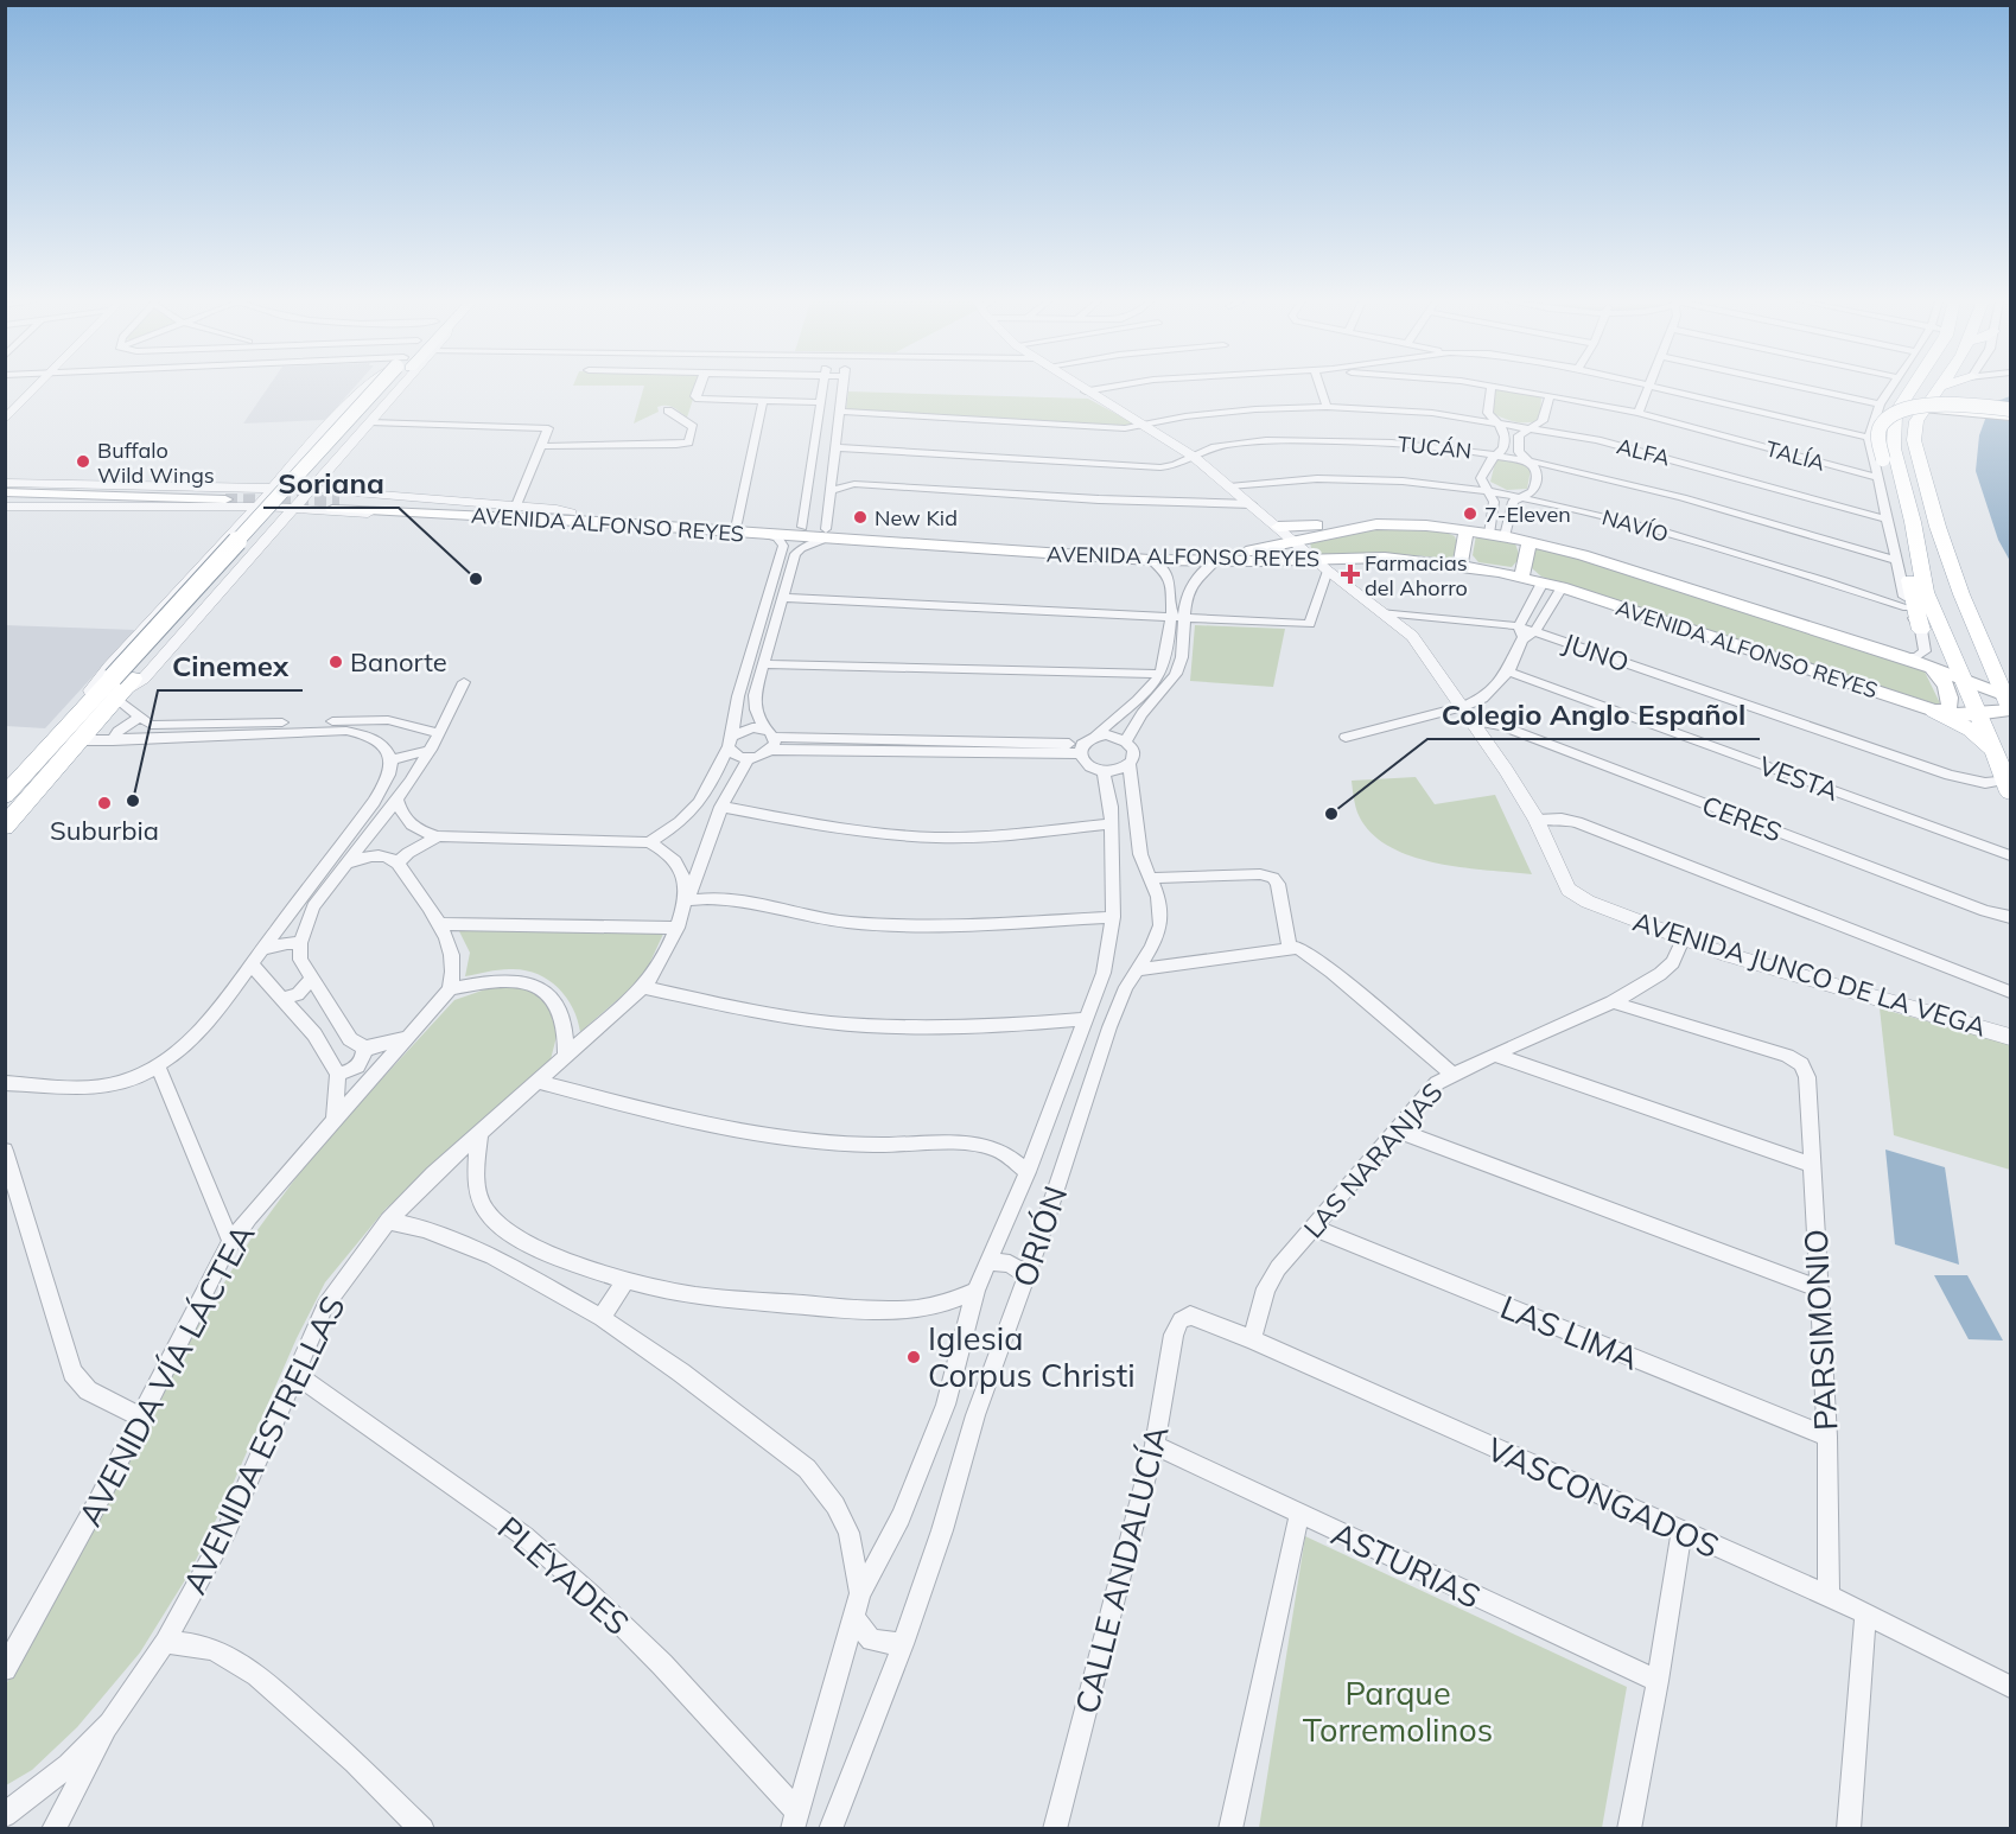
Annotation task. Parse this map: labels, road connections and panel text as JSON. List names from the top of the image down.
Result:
{
  "streets": {
    "main road": ["AVENIDA ALFONSO REYES"],
    "street": [
      "TUCÁN",
      "ALFA",
      "TALÍA",
      "NAVÍO",
      "JUNO",
      "VESTA",
      "CERES",
      "AVENIDA JUNCO DE LA VEGA",
      "LAS NARANJAS",
      "ORIÓN",
      "PARSIMONIO",
      "LAS LIMA",
      "AVENIDA VÍA LÁCTEA",
      "AVENIDA ESTRELLAS",
      "VASCONGADOS",
      "ASTURIAS",
      "CALLE ANDALUCÍA",
      "PLÉYADES"
    ]
  },
  "crossings": [
    ["TUCÁN", "NAVÍO"],
    ["TUCÁN", "AVENIDA JUNCO DE LA VEGA"],
    ["ALFA", "AVENIDA JUNCO DE LA VEGA"],
    ["AVENIDA ALFONSO REYES", "AVENIDA JUNCO DE LA VEGA"],
    ["NAVÍO", "AVENIDA JUNCO DE LA VEGA"],
    ["JUNO", "AVENIDA JUNCO DE LA VEGA"],
    ["CERES", "AVENIDA JUNCO DE LA VEGA"],
    ["AVENIDA JUNCO DE LA VEGA", "LAS NARANJAS"],
    ["LAS NARANJAS", "PARSIMONIO"],
    ["LAS NARANJAS", "LAS LIMA"],
    ["LAS NARANJAS", "VASCONGADOS"],
    ["ORIÓN", "PLÉYADES"],
    ["PARSIMONIO", "LAS LIMA"],
    ["PARSIMONIO", "VASCONGADOS"],
    ["AVENIDA ESTRELLAS", "PLÉYADES"],
    ["VASCONGADOS", "CALLE ANDALUCÍA"],
    ["ASTURIAS", "CALLE ANDALUCÍA"]
  ],
  "parks": ["Parque Torremolinos"],
  "places": {
    "other": [
      "Buffalo Wild Wings",
      "7-Eleven",
      "New Kid",
      "Soriana",
      "Banorte",
      "Cinemex",
      "Suburbia",
      "Colegio Anglo Español",
      "Iglesia Corpus Christi"
    ],
    "health": ["Farmacias del Ahorro"]
  }
}
